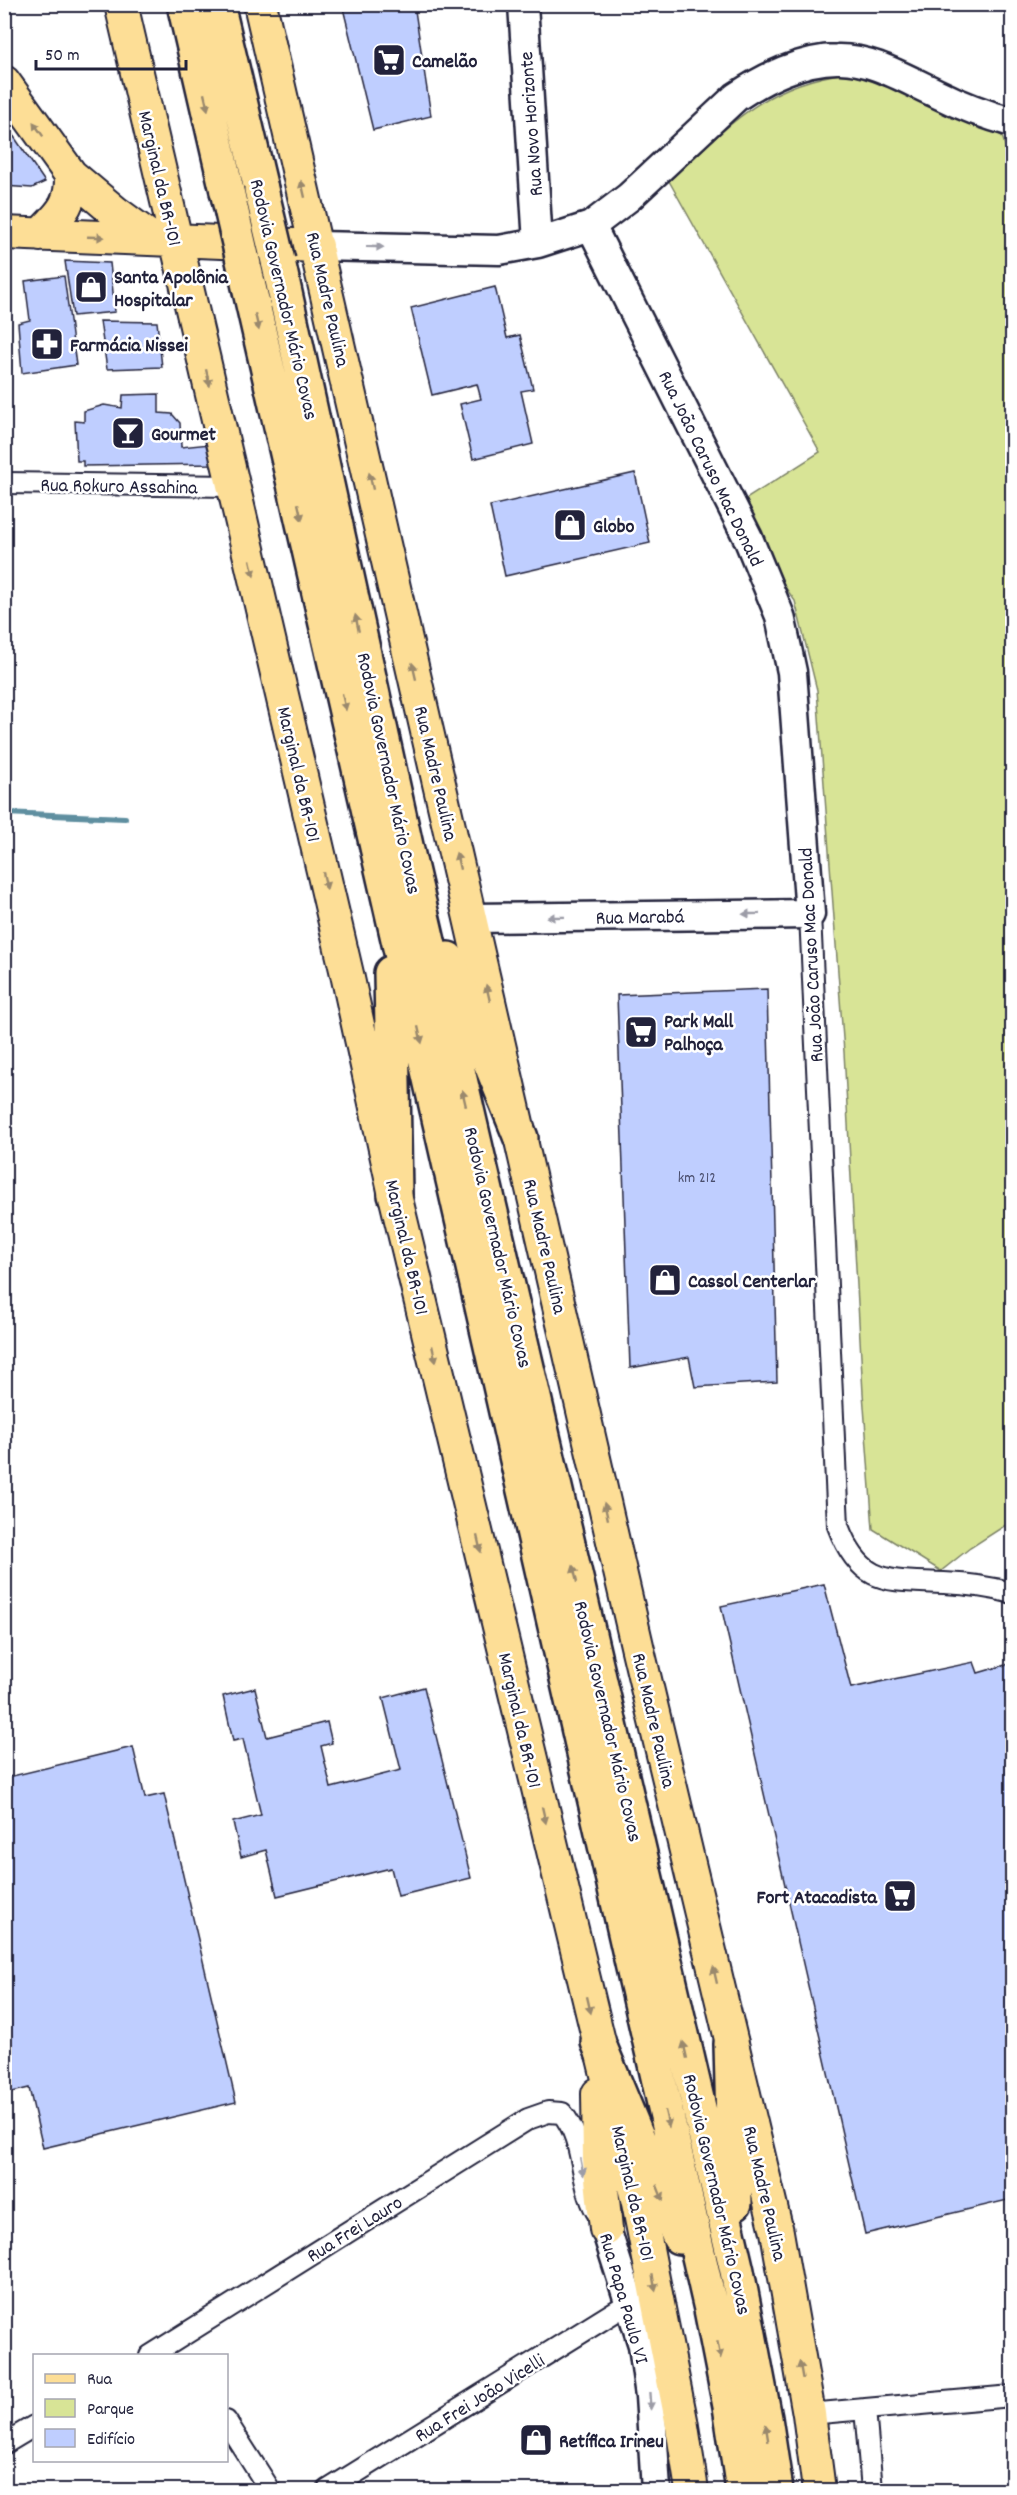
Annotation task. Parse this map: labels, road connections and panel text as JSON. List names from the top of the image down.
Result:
{
  "streets": {
    "highway": ["Rodovia Governador Mário Covas"],
    "main road": [
      "Rua Novo Horizonte",
      "Marginal da BR-101",
      "Rua Madre Paulina",
      "Rua João Caruso Mac Donald",
      "Rua Marabá",
      "Rua Papa Paulo VI"
    ],
    "street": ["Rua Rokuro Assahina", "Rua Frei Lauro", "Rua Frei João Vicelli"]
  },
  "crossings": [
    ["Marginal da BR-101", "Rua Rokuro Assahina"],
    ["Rua Madre Paulina", "Rua Marabá"],
    ["Rua João Caruso Mac Donald", "Rua Marabá"],
    ["Rua Frei Lauro", "Rua Papa Paulo VI"],
    ["Rua Papa Paulo VI", "Rua Frei João Vicelli"]
  ],
  "one_way": [
    "Marginal da BR-101",
    "Rua Madre Paulina",
    "Rua Marabá",
    "Rua Papa Paulo VI"
  ],
  "places": {
    "supermarket": ["Camelão", "Park Mall Palhoça", "Fort Atacadista"],
    "shop": [
      "Santa Apolônia Hospitalar",
      "Globo",
      "Cassol Centerlar",
      "Retífica Irineu"
    ],
    "pharmacy": ["Farmácia Nissei"],
    "bar": ["Gourmet"]
  },
  "house_numbers": ["km 212"],
  "legend": ["Rua", "Parque", "Edifício"],
  "scale_bar": "50 m"
}
